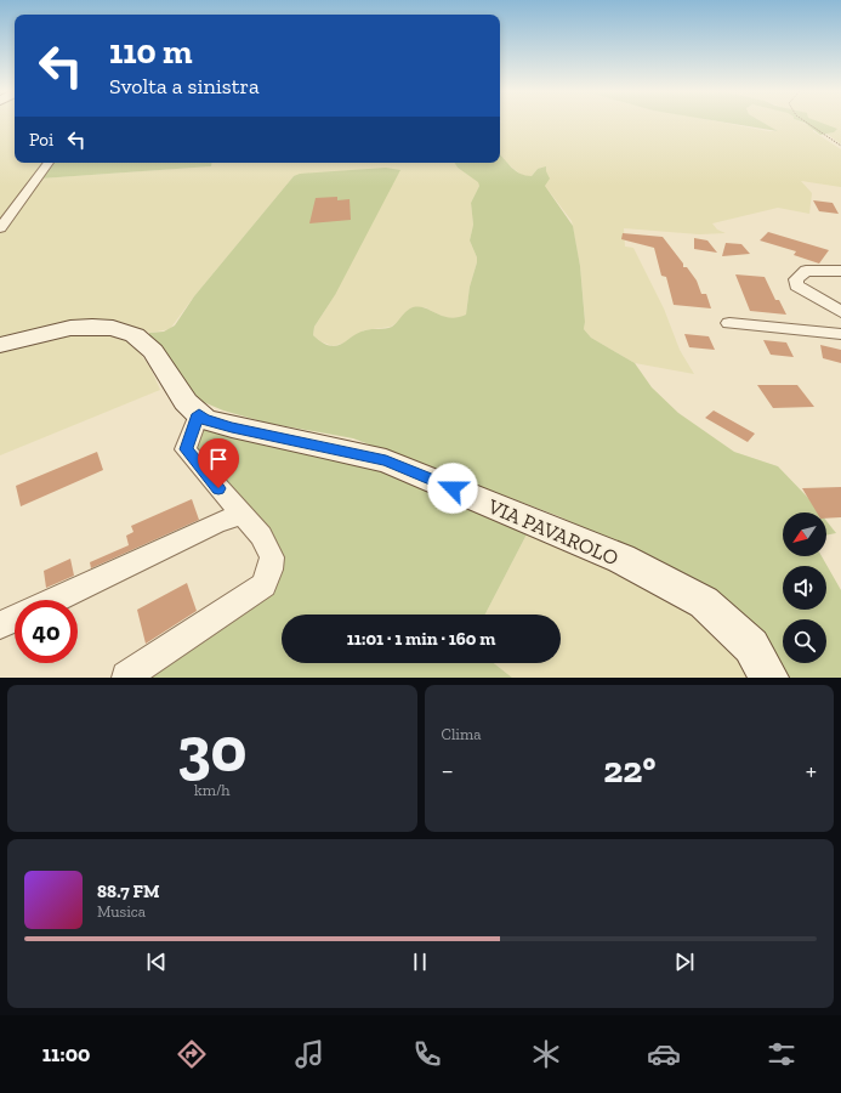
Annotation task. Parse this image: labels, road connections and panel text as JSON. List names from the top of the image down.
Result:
{
  "streets": {
    "street": ["VIA PAVAROLO"]
  },
  "north": "bottom left",
  "page": {
    "turn": ["110 m", "Svolta a sinistra"],
    "then": "Poi",
    "limit": "40",
    "trip": "11:01 · 1 min · 160 m",
    "tile": [
      ["30", "km/h"],
      "Clima"
    ],
    "heat": ["−", "22°", "+"],
    "song": ["88.7 FM", "Musica"],
    "tabs": "11:00"
  }
}
